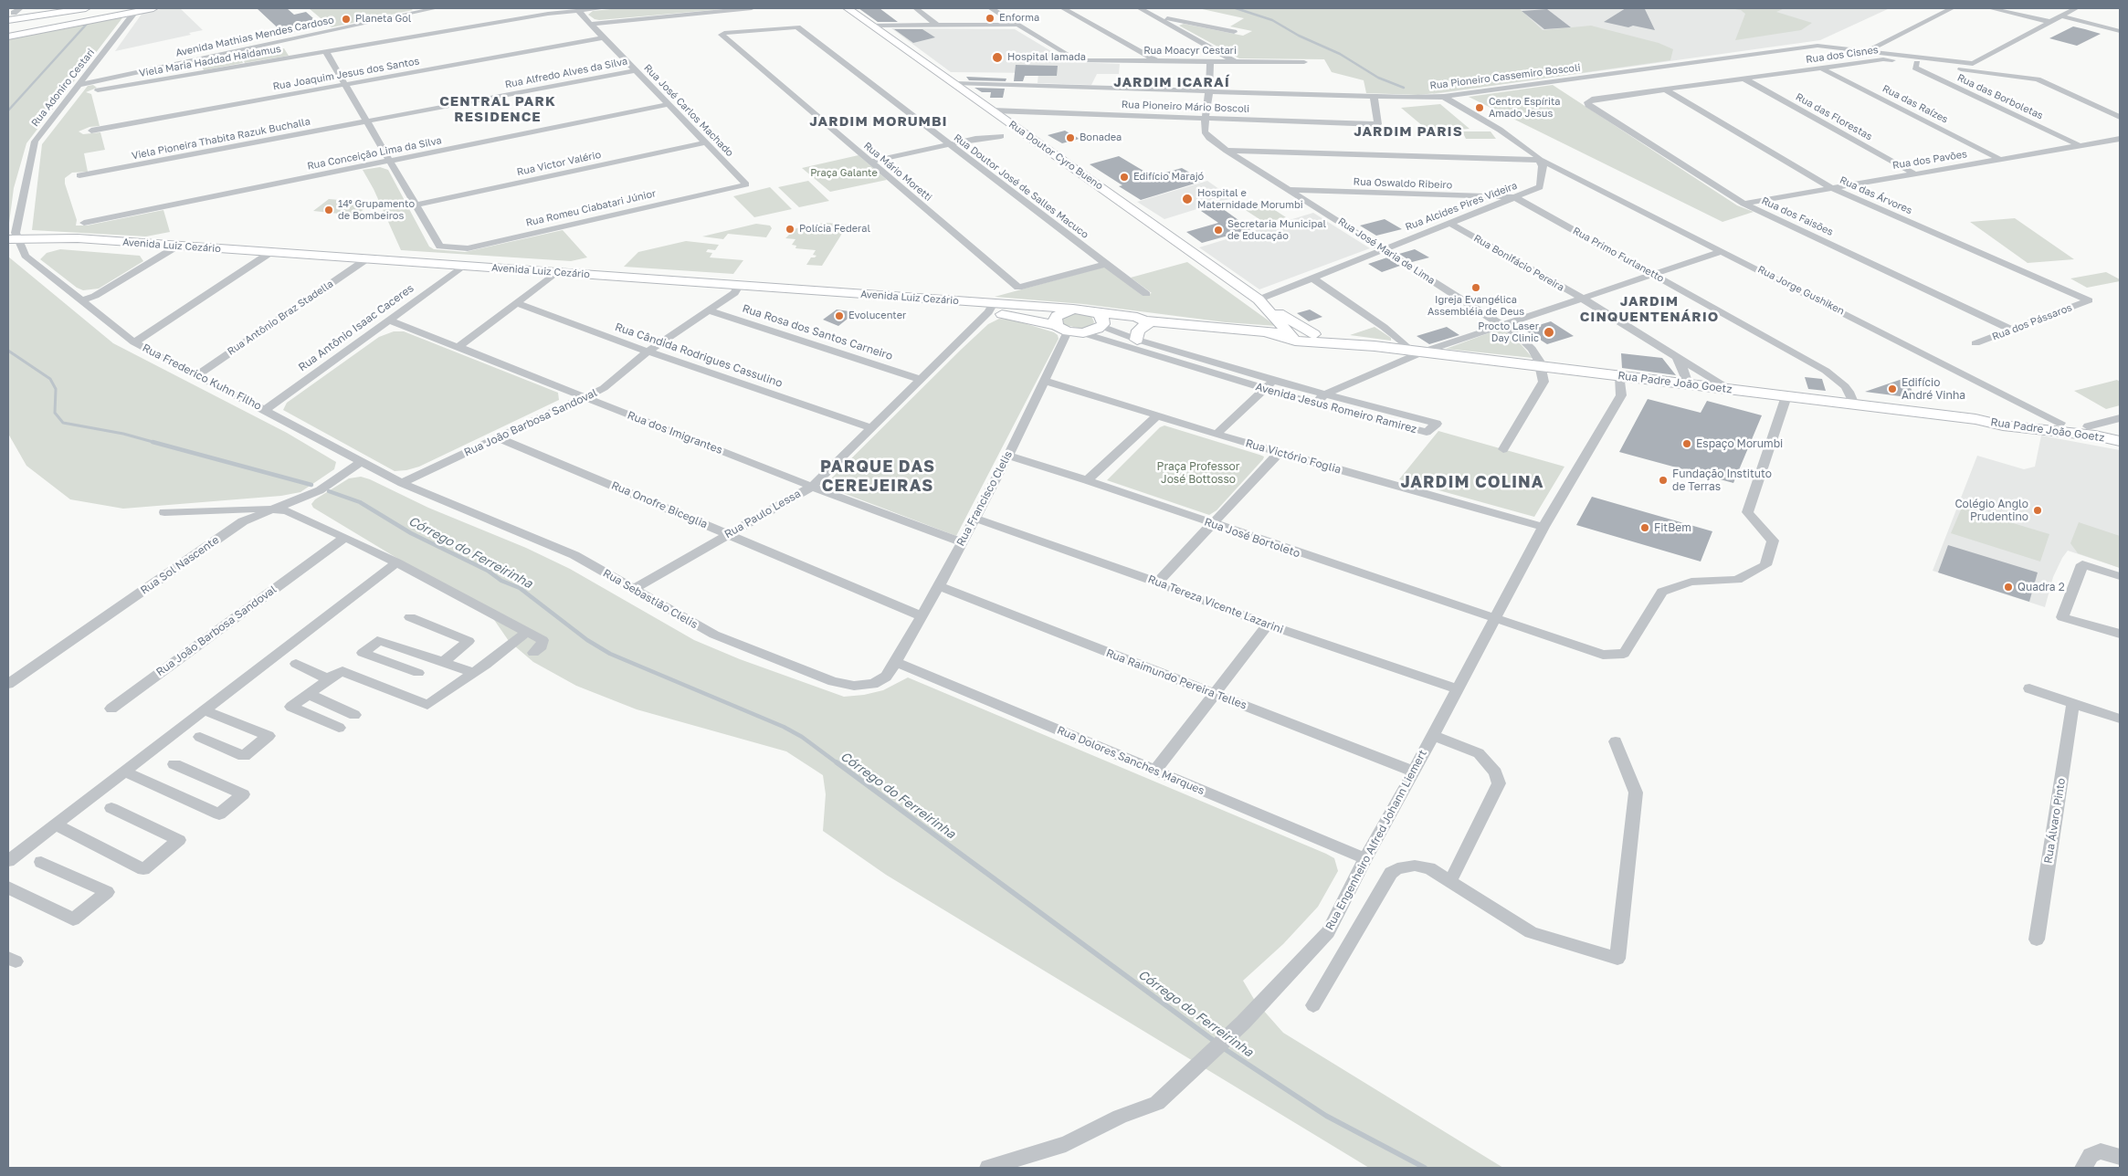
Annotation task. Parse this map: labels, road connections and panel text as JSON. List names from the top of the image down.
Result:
{
  "streets": {
    "street": [
      "Avenida Mathias Mendes Cardoso",
      "Rua Moacyr Cestari",
      "Rua dos Cisnes",
      "Viela Maria Haddad Haidamus",
      "Rua Alfredo Alves da Silva",
      "Rua Joaquim Jesus dos Santos",
      "Rua Pioneiro Cassemiro Boscoli",
      "Rua Adoniro Cestari",
      "Rua das Borboletas",
      "Rua das Raízes",
      "Rua Pioneiro Mário Boscoli",
      "Rua José Carlos Machado",
      "Rua das Florestas",
      "Viela Pioneira Thabita Razuk Buchalla",
      "Rua Conceição Lima da Silva",
      "Rua Doutor Cyro Bueno",
      "Rua dos Pavões",
      "Rua Victor Valério",
      "Rua Mário Moretti",
      "Rua Oswaldo Ribeiro",
      "Rua Doutor José de Salles Macuco",
      "Rua das Árvores",
      "Rua Alcides Pires Videira",
      "Rua Romeu Ciabatari Júnior",
      "Rua dos Faisões",
      "Avenida Luiz Cezário",
      "Rua José Maria de Lima",
      "Rua Primo Furlanetto",
      "Rua Bonifácio Pereira",
      "Rua Jorge Gushiken",
      "Rua Antônio Braz Stadella",
      "Rua dos Pássaros",
      "Rua Antônio Isaac Caceres",
      "Rua Rosa dos Santos Carneiro",
      "Rua Cândida Rodrigues Cassulino",
      "Rua Frederico Kuhn Filho",
      "Rua Padre João Goetz",
      "Avenida Jesus Romeiro Ramirez",
      "Rua João Barbosa Sandoval",
      "Rua dos Imigrantes",
      "Rua Victório Foglia",
      "Rua Francisco Clelis",
      "Rua Onofre Biceglia",
      "Rua Paulo Lessa",
      "Rua José Bortoleto",
      "Rua Sol Nascente",
      "Rua Sebastião Clelis",
      "Rua Tereza Vicente Lazarini",
      "Rua Raimundo Pereira Telles",
      "Rua Dolores Sanches Marques",
      "Rua Álvaro Pinto",
      "Rua Engenheiro Alfred Johann Liemert"
    ]
  },
  "crossings": [
    ["Avenida Mathias Mendes Cardoso", "Rua Adoniro Cestari"],
    ["Rua Moacyr Cestari", "Rua José Maria de Lima"],
    ["Rua dos Cisnes", "Rua das Borboletas"],
    ["Rua dos Cisnes", "Rua das Raízes"],
    ["Rua dos Cisnes", "Rua das Florestas"],
    ["Rua dos Cisnes", "Rua das Árvores"],
    ["Rua dos Cisnes", "Rua dos Faisões"],
    ["Viela Maria Haddad Haidamus", "Rua José Carlos Machado"],
    ["Rua Alfredo Alves da Silva", "Rua José Carlos Machado"],
    ["Rua Alfredo Alves da Silva", "Viela Pioneira Thabita Razuk Buchalla"],
    ["Rua Joaquim Jesus dos Santos", "Rua José Carlos Machado"],
    ["Rua Pioneiro Cassemiro Boscoli", "Rua Pioneiro Mário Boscoli"],
    ["Rua Pioneiro Cassemiro Boscoli", "Rua Doutor Cyro Bueno"],
    ["Rua Pioneiro Cassemiro Boscoli", "Rua José Maria de Lima"],
    ["Rua Adoniro Cestari", "Avenida Luiz Cezário"],
    ["Rua Adoniro Cestari", "Rua Frederico Kuhn Filho"],
    ["Rua das Borboletas", "Rua dos Pavões"],
    ["Rua das Raízes", "Rua dos Pavões"],
    ["Rua Pioneiro Mário Boscoli", "Rua Doutor Cyro Bueno"],
    ["Rua Pioneiro Mário Boscoli", "Rua José Maria de Lima"],
    ["Rua José Carlos Machado", "Rua Conceição Lima da Silva"],
    ["Rua José Carlos Machado", "Rua Victor Valério"],
    ["Rua José Carlos Machado", "Rua Romeu Ciabatari Júnior"],
    ["Rua das Florestas", "Rua dos Pavões"],
    ["Rua Doutor Cyro Bueno", "Rua Alcides Pires Videira"],
    ["Rua Doutor Cyro Bueno", "Rua Padre João Goetz"],
    ["Rua dos Pavões", "Rua das Árvores"],
    ["Rua dos Pavões", "Rua dos Faisões"],
    ["Rua Victor Valério", "Rua Romeu Ciabatari Júnior"],
    ["Rua Mário Moretti", "Rua Doutor José de Salles Macuco"],
    ["Rua Oswaldo Ribeiro", "Rua Alcides Pires Videira"],
    ["Rua Oswaldo Ribeiro", "Rua José Maria de Lima"],
    ["Rua Oswaldo Ribeiro", "Rua Primo Furlanetto"],
    ["Rua das Árvores", "Rua dos Pássaros"],
    ["Rua Alcides Pires Videira", "Rua José Maria de Lima"],
    ["Rua Alcides Pires Videira", "Rua Primo Furlanetto"],
    ["Rua Alcides Pires Videira", "Rua Bonifácio Pereira"],
    ["Rua Alcides Pires Videira", "Rua Jorge Gushiken"],
    ["Rua dos Faisões", "Rua dos Pássaros"],
    ["Avenida Luiz Cezário", "Rua Antônio Braz Stadella"],
    ["Avenida Luiz Cezário", "Rua Antônio Isaac Caceres"],
    ["Avenida Luiz Cezário", "Rua Frederico Kuhn Filho"],
    ["Avenida Luiz Cezário", "Avenida Jesus Romeiro Ramirez"],
    ["Avenida Luiz Cezário", "Rua João Barbosa Sandoval"],
    ["Avenida Luiz Cezário", "Rua Francisco Clelis"],
    ["Avenida Luiz Cezário", "Rua Paulo Lessa"],
    ["Rua José Maria de Lima", "Rua Padre João Goetz"],
    ["Rua Primo Furlanetto", "Rua Padre João Goetz"],
    ["Rua Bonifácio Pereira", "Rua Padre João Goetz"],
    ["Rua Jorge Gushiken", "Rua Padre João Goetz"],
    ["Rua Antônio Braz Stadella", "Rua Frederico Kuhn Filho"],
    ["Rua Antônio Isaac Caceres", "Rua Frederico Kuhn Filho"],
    ["Rua Antônio Isaac Caceres", "Rua dos Imigrantes"],
    ["Rua Rosa dos Santos Carneiro", "Rua João Barbosa Sandoval"],
    ["Rua Rosa dos Santos Carneiro", "Rua Paulo Lessa"],
    ["Rua Cândida Rodrigues Cassulino", "Rua João Barbosa Sandoval"],
    ["Rua Cândida Rodrigues Cassulino", "Rua Paulo Lessa"],
    ["Rua Frederico Kuhn Filho", "Rua João Barbosa Sandoval"],
    ["Rua Frederico Kuhn Filho", "Rua Sol Nascente"],
    ["Rua Frederico Kuhn Filho", "Rua Sebastião Clelis"],
    ["Rua Padre João Goetz", "Rua José Bortoleto"],
    ["Rua Padre João Goetz", "Rua Engenheiro Alfred Johann Liemert"],
    ["Rua João Barbosa Sandoval", "Rua dos Imigrantes"],
    ["Rua João Barbosa Sandoval", "Rua Onofre Biceglia"],
    ["Rua João Barbosa Sandoval", "Rua Sebastião Clelis"],
    ["Rua dos Imigrantes", "Rua Francisco Clelis"],
    ["Rua dos Imigrantes", "Rua Paulo Lessa"],
    ["Rua Victório Foglia", "Rua Francisco Clelis"],
    ["Rua Victório Foglia", "Rua Engenheiro Alfred Johann Liemert"],
    ["Rua Francisco Clelis", "Rua Onofre Biceglia"],
    ["Rua Francisco Clelis", "Rua José Bortoleto"],
    ["Rua Francisco Clelis", "Rua Sebastião Clelis"],
    ["Rua Francisco Clelis", "Rua Tereza Vicente Lazarini"],
    ["Rua Francisco Clelis", "Rua Raimundo Pereira Telles"],
    ["Rua Francisco Clelis", "Rua Dolores Sanches Marques"],
    ["Rua Onofre Biceglia", "Rua Paulo Lessa"],
    ["Rua Paulo Lessa", "Rua Sebastião Clelis"],
    ["Rua José Bortoleto", "Rua Engenheiro Alfred Johann Liemert"],
    ["Rua Sebastião Clelis", "Rua Dolores Sanches Marques"],
    ["Rua Tereza Vicente Lazarini", "Rua Engenheiro Alfred Johann Liemert"],
    ["Rua Raimundo Pereira Telles", "Rua Engenheiro Alfred Johann Liemert"],
    ["Rua Dolores Sanches Marques", "Rua Engenheiro Alfred Johann Liemert"]
  ],
  "districts": [
    "JARDIM ICARAÍ",
    "CENTRAL PARK RESIDENCE",
    "JARDIM MORUMBI",
    "JARDIM PARIS",
    "JARDIM CINQUENTENÁRIO",
    "PARQUE DAS CEREJEIRAS",
    "JARDIM COLINA"
  ],
  "water": ["Córrego do Ferreirinha"],
  "parks": ["Praça Galante", "Praça Professor José Bottosso"],
  "places": [
    "Enforma",
    "Planeta Gol",
    "Hospital Iamada",
    "Centro Espírita Amado Jesus",
    "Bonadea",
    "Edifício Marajó",
    "Hospital e Maternidade Morumbi",
    "14° Grupamento de Bombeiros",
    "Polícia Federal",
    "Secretaria Municipal de Educação",
    "Igreja Evangélica Assembléia de Deus",
    "Evolucenter",
    "Procto Laser Day Clinic",
    "Edifício André Vinha",
    "Espaço Morumbi",
    "Fundação Instituto de Terras",
    "Colégio Anglo Prudentino",
    "FitBem",
    "Quadra 2"
  ]
}
